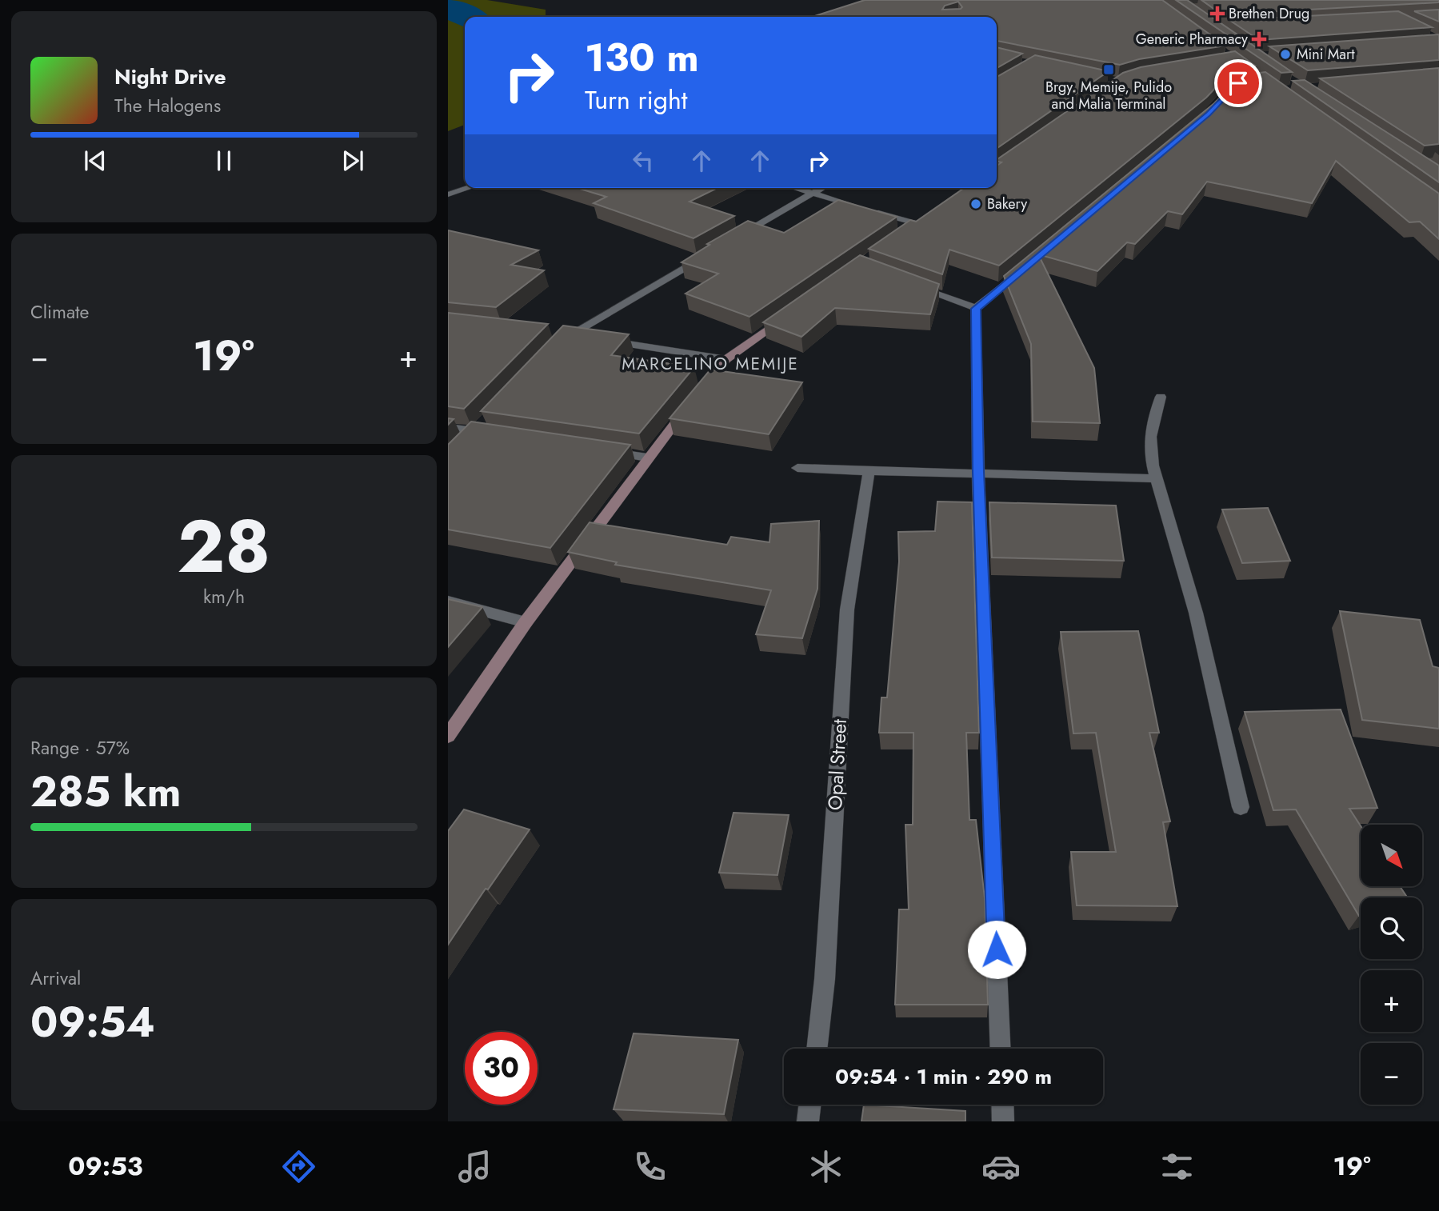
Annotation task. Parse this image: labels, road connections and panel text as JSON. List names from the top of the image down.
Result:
{
  "streets": {
    "street": ["Opal Street"]
  },
  "districts": ["MARCELINO MEMIJE"],
  "places": {
    "health": ["Brethen Drug", "Generic Pharmacy"],
    "other": ["Mini Mart", "Bakery"],
    "transit": ["Brgy. Memije, Pulido and Malia Terminal"]
  },
  "north": "bottom right",
  "page": {
    "turn": ["130 m", "Turn right"],
    "song": ["Night Drive", "The Halogens"],
    "tile": [
      "Climate",
      ["28", "km/h"],
      ["Range · 57%", "285 km"],
      ["Arrival", "09:54"]
    ],
    "heat": ["−", "19°", "+"],
    "map_buttons": ["+", "−"],
    "limit": "30",
    "trip": "09:54 · 1 min · 290 m",
    "tabs": ["09:53", "19°"]
  }
}
